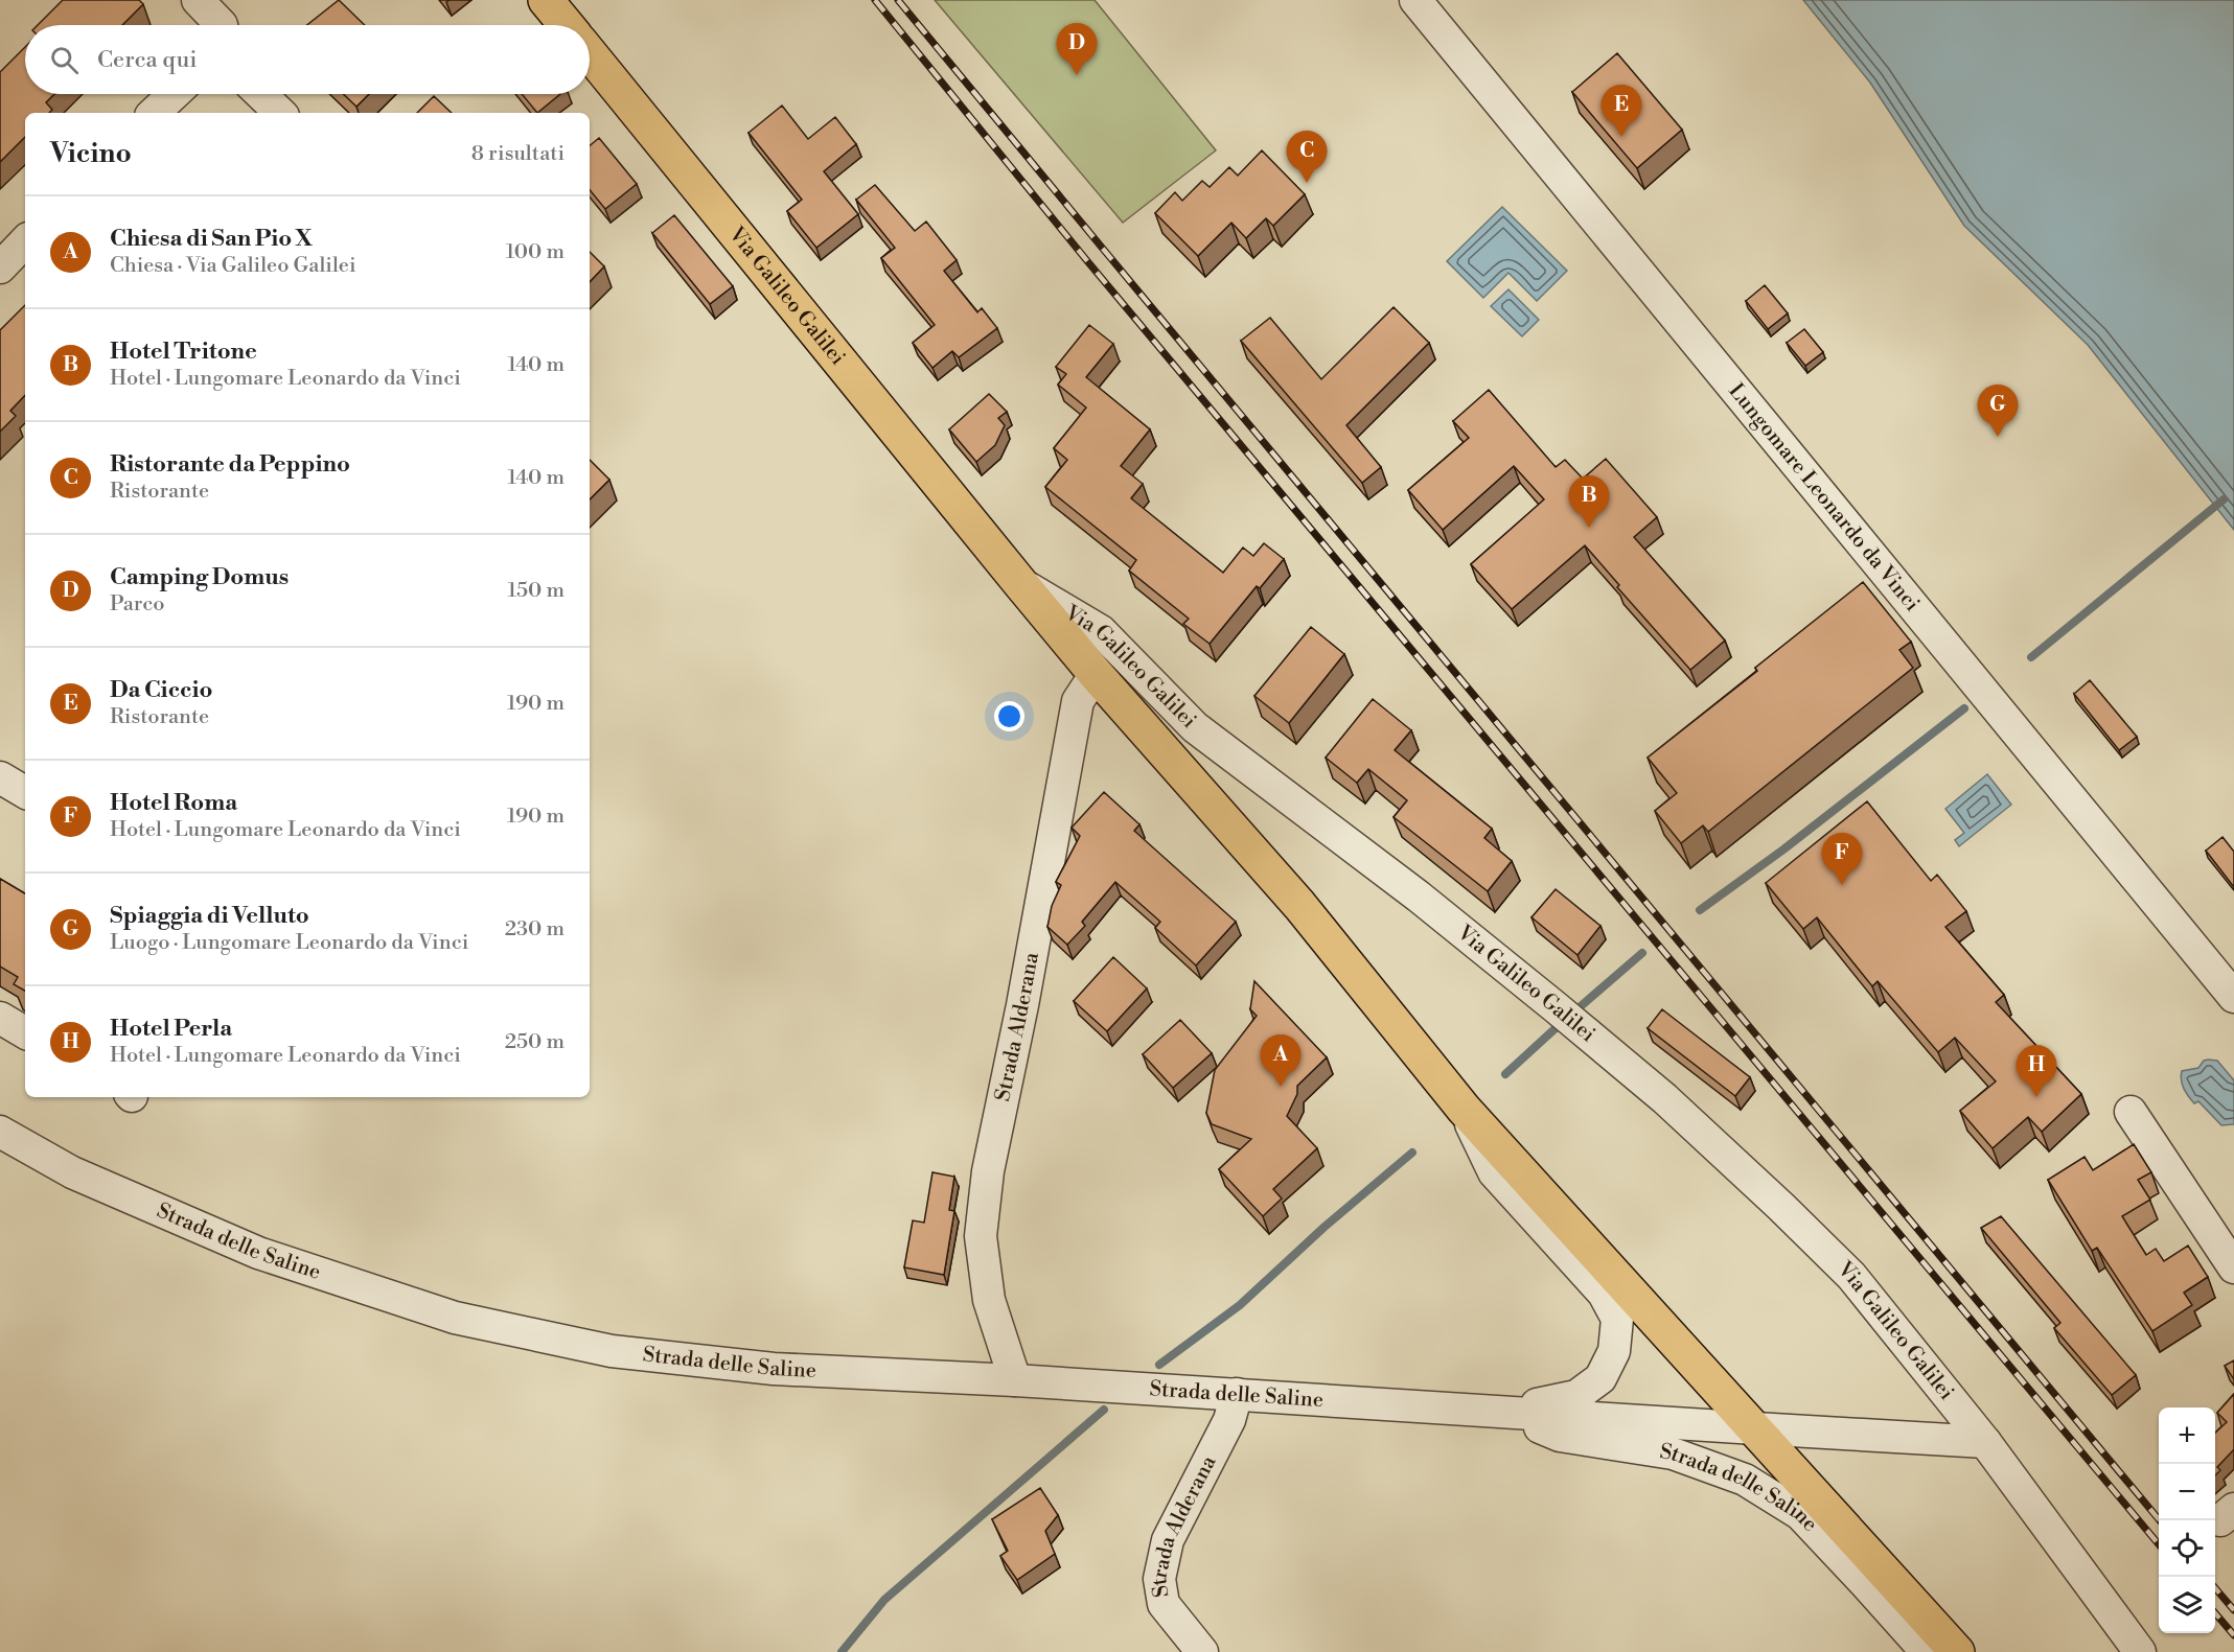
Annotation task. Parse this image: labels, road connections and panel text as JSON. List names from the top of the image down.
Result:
{
  "streets": {
    "main road": ["Via Galileo Galilei"],
    "street": ["Lungomare Leonardo da Vinci", "Strada Alderana", "Strada delle Saline"]
  },
  "crossings": [
    ["Via Galileo Galilei", "Strada Alderana"],
    ["Via Galileo Galilei", "Strada delle Saline"],
    ["Strada Alderana", "Strada delle Saline"]
  ],
  "page": {
    "pins": [
      "D",
      "E",
      "C",
      "G",
      "B",
      "F",
      "A",
      "H"
    ],
    "search": "Cerca qui",
    "heading": ["Vicino", "8 risultati"],
    "list": [
      {
        "mark": "A",
        "name": "Chiesa di San Pio X",
        "note": "Chiesa · Via Galileo Galilei",
        "value": "100 m"
      },
      {
        "mark": "B",
        "name": "Hotel Tritone",
        "note": "Hotel · Lungomare Leonardo da Vinci",
        "value": "140 m"
      },
      {
        "mark": "C",
        "name": "Ristorante da Peppino",
        "note": "Ristorante",
        "value": "140 m"
      },
      {
        "mark": "D",
        "name": "Camping Domus",
        "note": "Parco",
        "value": "150 m"
      },
      {
        "mark": "E",
        "name": "Da Ciccio",
        "note": "Ristorante",
        "value": "190 m"
      },
      {
        "mark": "F",
        "name": "Hotel Roma",
        "note": "Hotel · Lungomare Leonardo da Vinci",
        "value": "190 m"
      },
      {
        "mark": "G",
        "name": "Spiaggia di Velluto",
        "note": "Luogo · Lungomare Leonardo da Vinci",
        "value": "230 m"
      },
      {
        "mark": "H",
        "name": "Hotel Perla",
        "note": "Hotel · Lungomare Leonardo da Vinci",
        "value": "250 m"
      }
    ],
    "map_buttons": ["+", "−"]
  }
}
